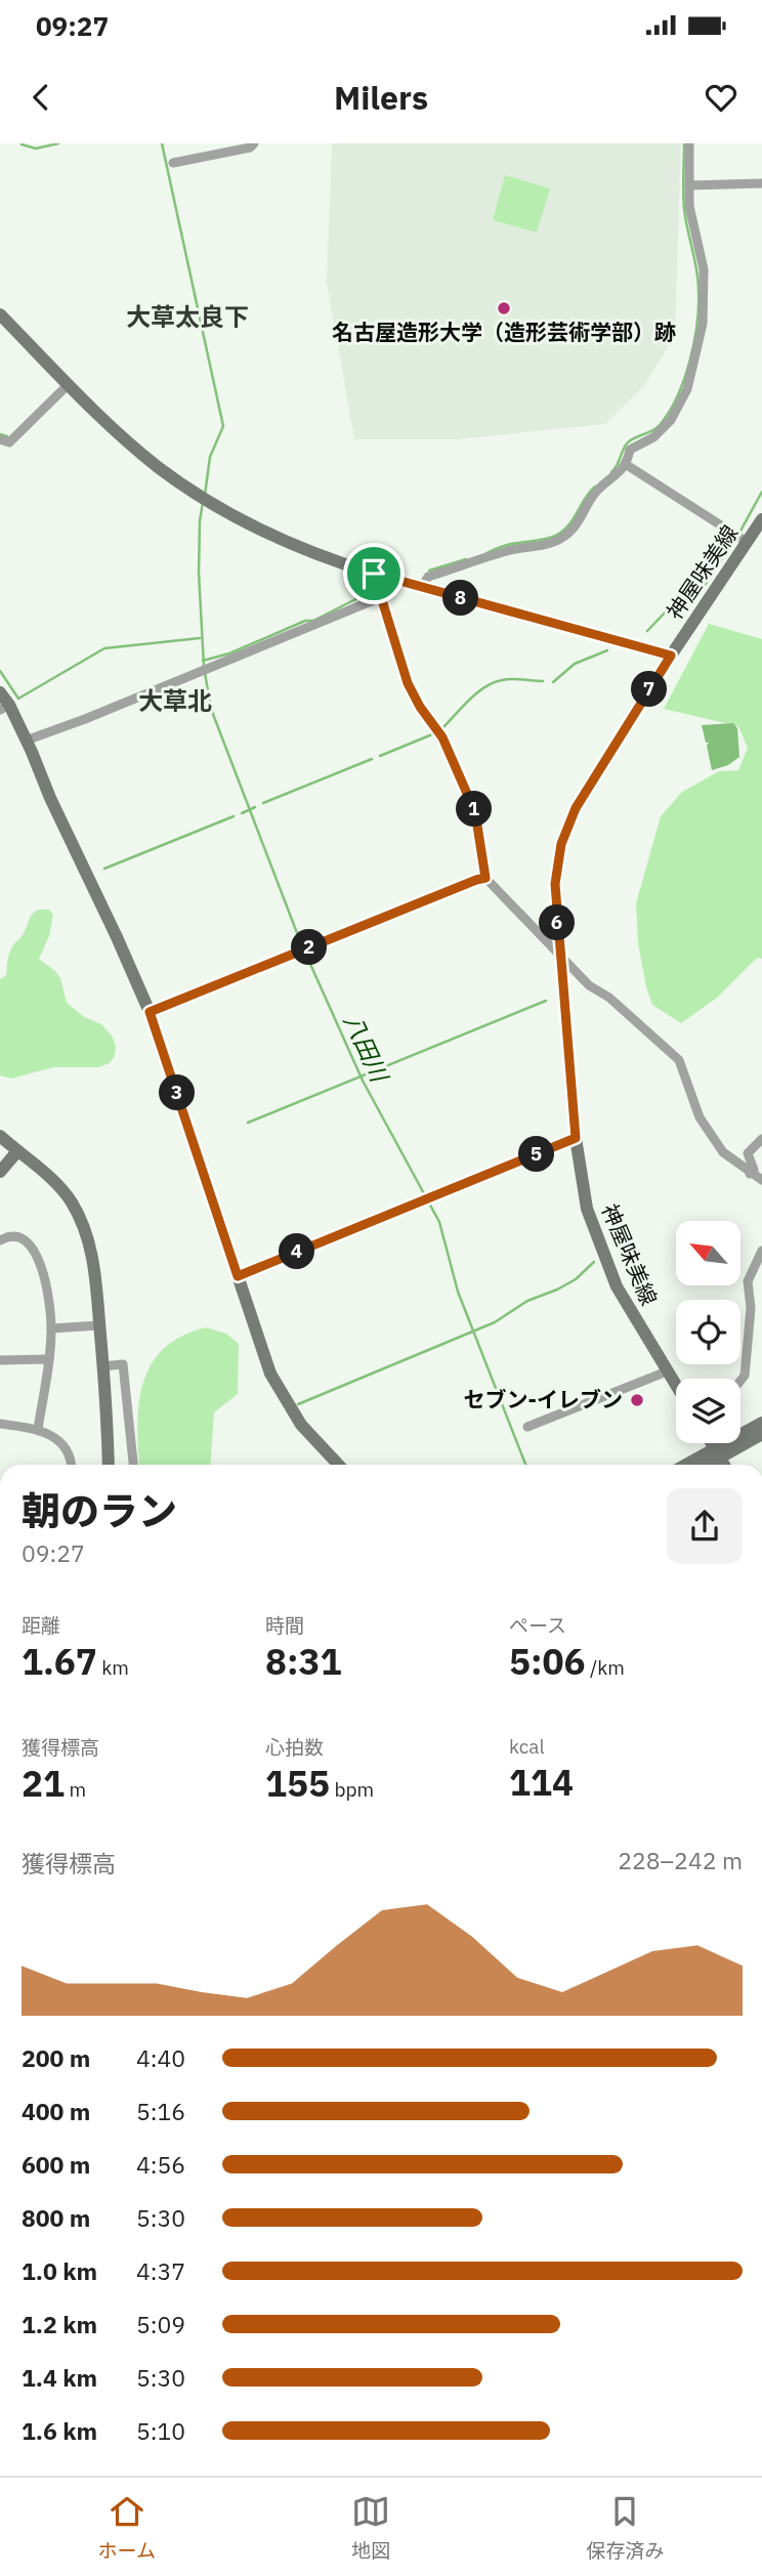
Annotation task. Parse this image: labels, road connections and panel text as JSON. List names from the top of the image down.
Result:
{
  "streets": {
    "street": ["神屋味美線"]
  },
  "districts": ["大草太良下", "大草北"],
  "water": ["八田川"],
  "places": ["名古屋造形大学（造形芸術学部）跡", "セブン-イレブン"],
  "north": "top left",
  "page": {
    "status": "09:27",
    "header": "Milers",
    "pins": [
      "8",
      "7",
      "1",
      "6",
      "2",
      "3",
      "5",
      "4"
    ],
    "heading": ["朝のラン", "09:27"],
    "stats": [
      ["距離", "1.67 km"],
      ["時間", "8:31"],
      ["ペース", "5:06 /km"],
      ["獲得標高", "21 m"],
      ["心拍数", "155 bpm"],
      ["kcal", "114"]
    ],
    "chart": ["獲得標高", "228–242 m"],
    "list": [
      {
        "name": "200 m",
        "note": "4:40"
      },
      {
        "name": "400 m",
        "note": "5:16"
      },
      {
        "name": "600 m",
        "note": "4:56"
      },
      {
        "name": "800 m",
        "note": "5:30"
      },
      {
        "name": "1.0 km",
        "note": "4:37"
      },
      {
        "name": "1.2 km",
        "note": "5:09"
      },
      {
        "name": "1.4 km",
        "note": "5:30"
      },
      {
        "name": "1.6 km",
        "note": "5:10"
      }
    ],
    "tabs": ["ホーム", "地図", "保存済み"]
  }
}
